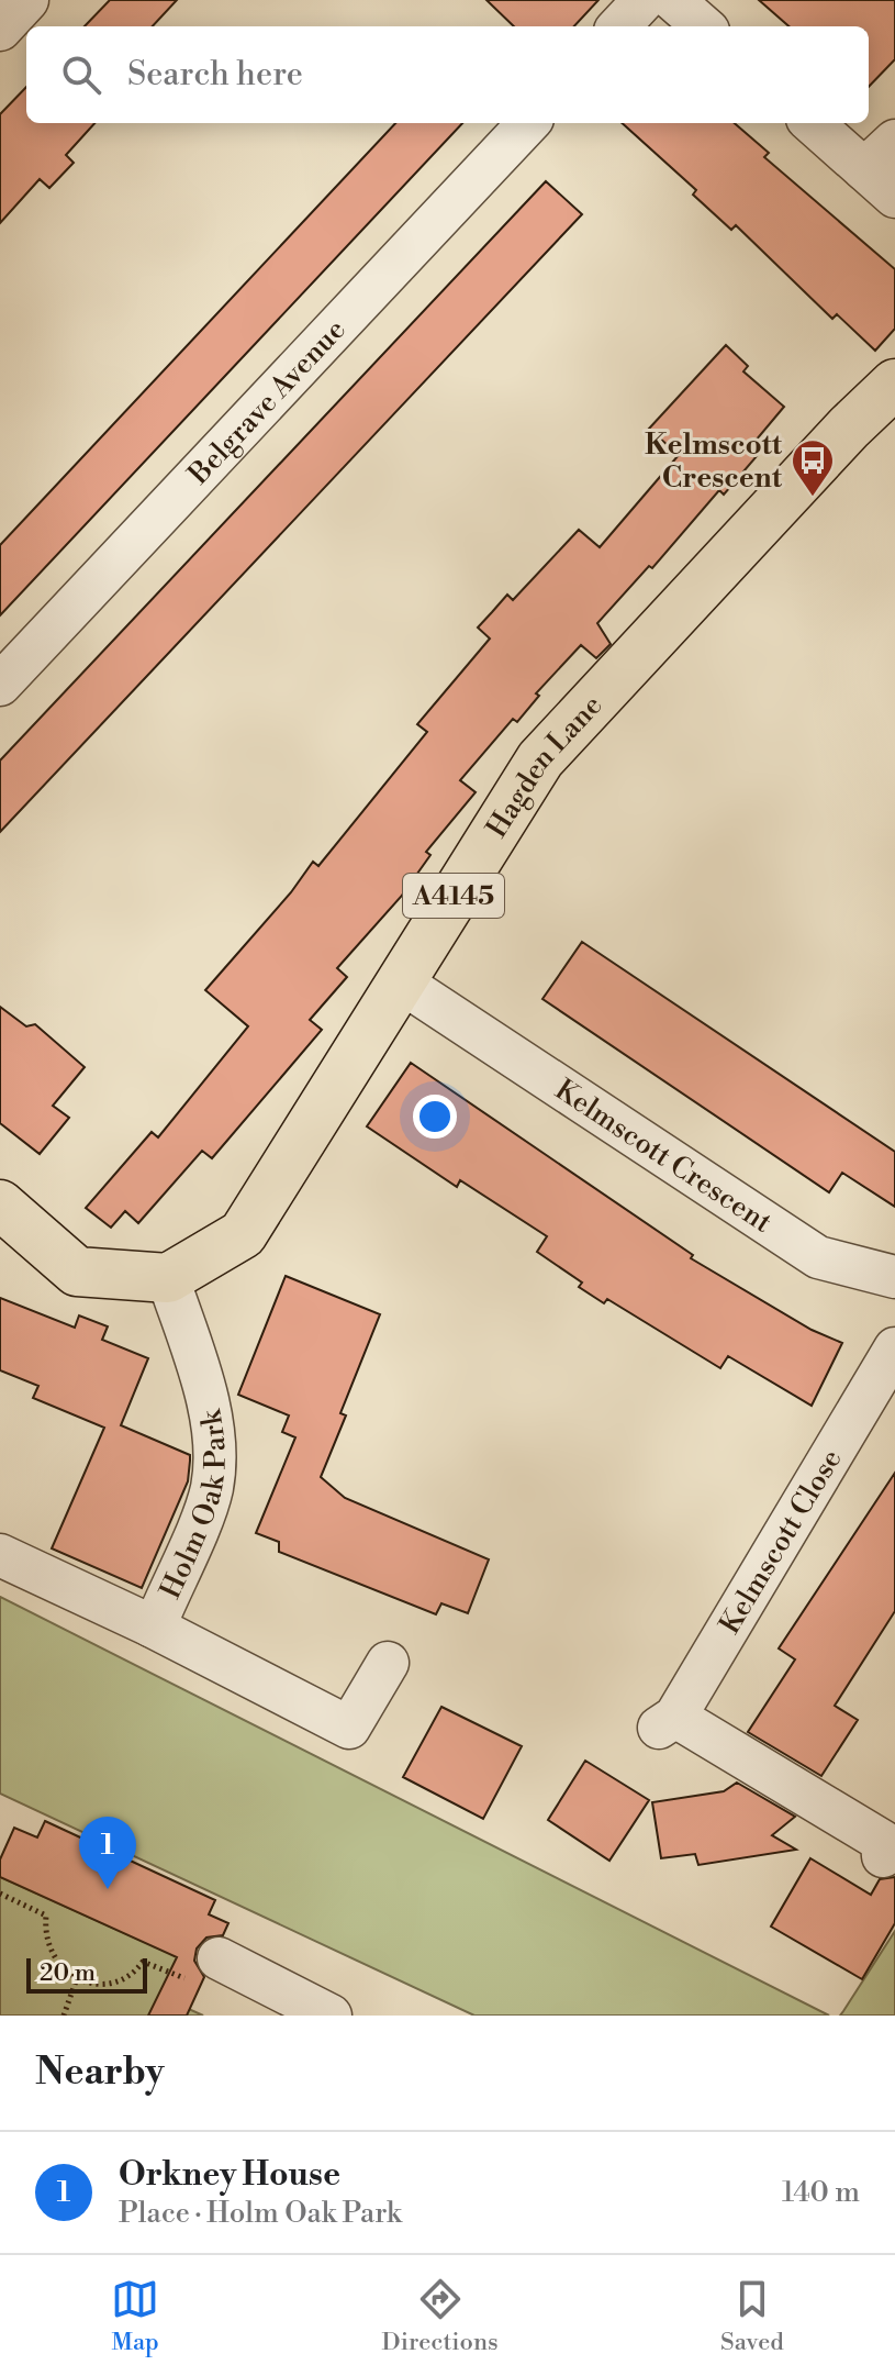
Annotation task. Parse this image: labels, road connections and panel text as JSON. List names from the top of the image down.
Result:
{
  "streets": {
    "main road": ["Hagden Lane", "A4145"],
    "street": [
      "Belgrave Avenue",
      "Kelmscott Crescent",
      "Holm Oak Park",
      "Kelmscott Close"
    ]
  },
  "crossings": [
    ["Hagden Lane", "Kelmscott Crescent"],
    ["Hagden Lane", "Holm Oak Park"]
  ],
  "places": {
    "bus stop": ["Kelmscott Crescent"]
  },
  "scale_bar": "20 m",
  "page": {
    "search": "Search here",
    "pins": "1",
    "scale": "20 m",
    "heading": "Nearby",
    "list": [
      {
        "mark": "1",
        "name": "Orkney House",
        "note": "Place · Holm Oak Park",
        "value": "140 m"
      }
    ],
    "nav": ["Map", "Directions", "Saved"]
  }
}
